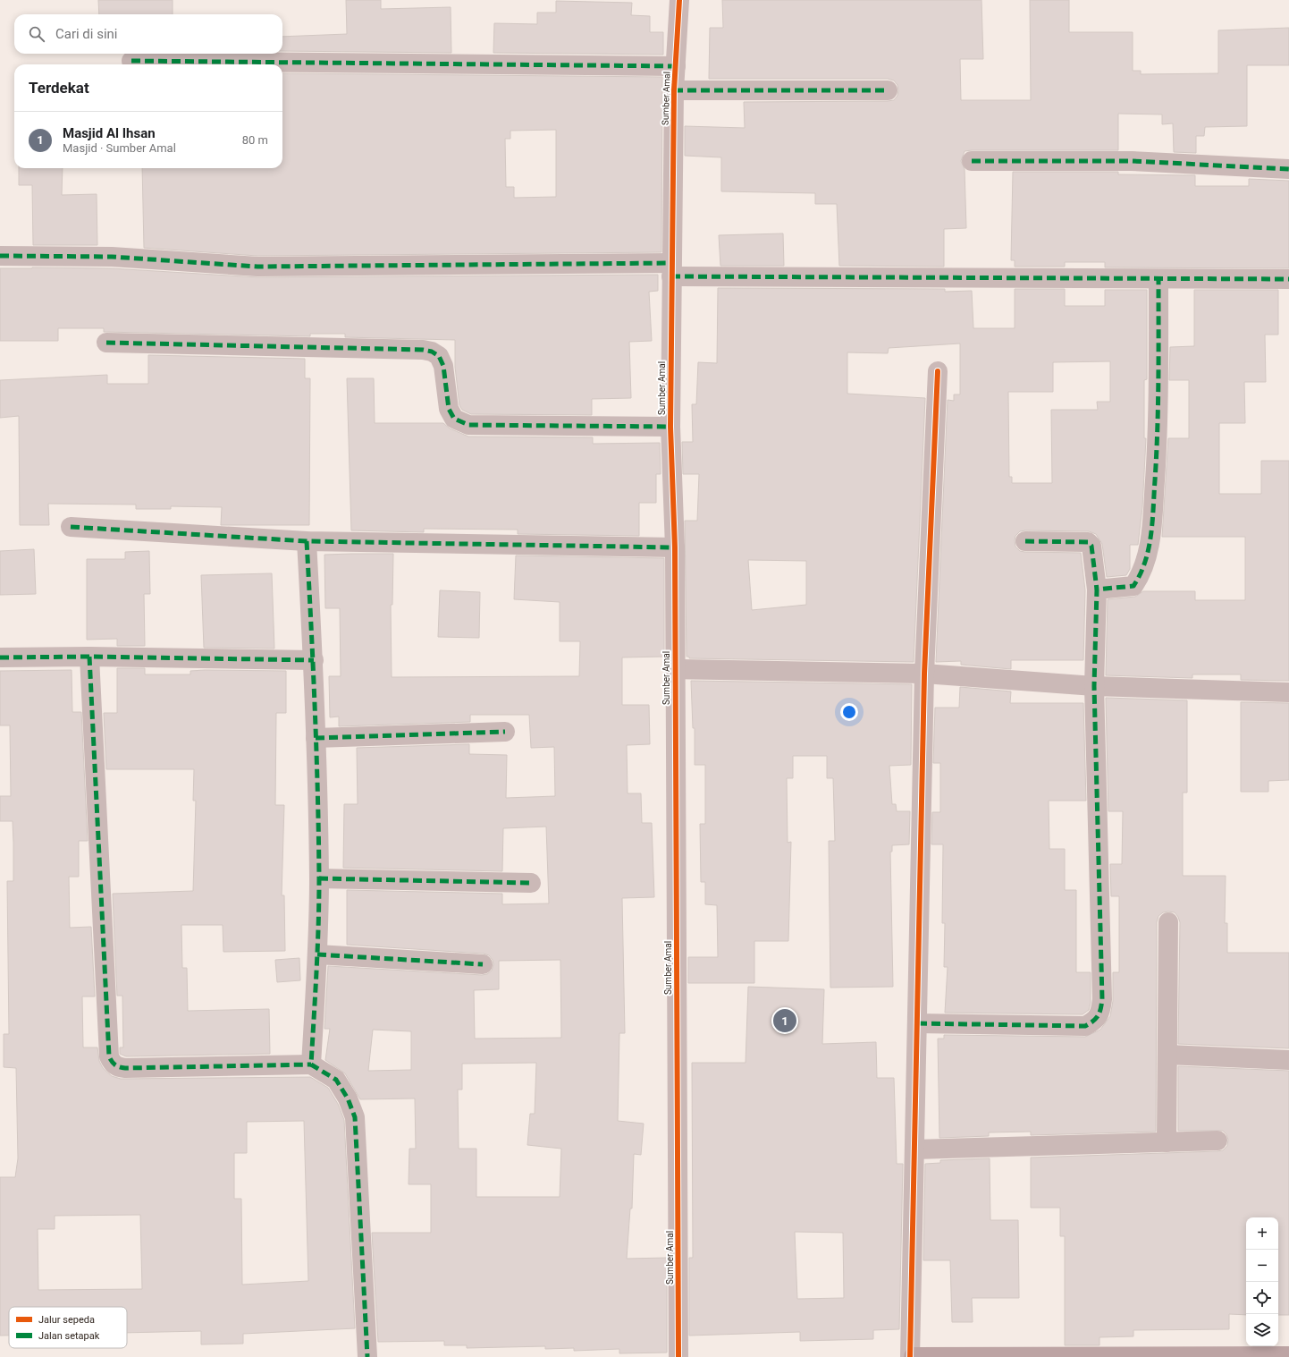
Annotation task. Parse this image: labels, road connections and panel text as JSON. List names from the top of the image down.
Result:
{
  "streets": {
    "street": ["Sumber Amal"]
  },
  "legend": ["Jalur sepeda", "Jalan setapak"],
  "page": {
    "search": "Cari di sini",
    "heading": "Terdekat",
    "list": [
      {
        "mark": "1",
        "name": "Masjid Al Ihsan",
        "note": "Masjid · Sumber Amal",
        "value": "80 m"
      }
    ],
    "pins": "1",
    "map_buttons": ["+", "−"]
  }
}
